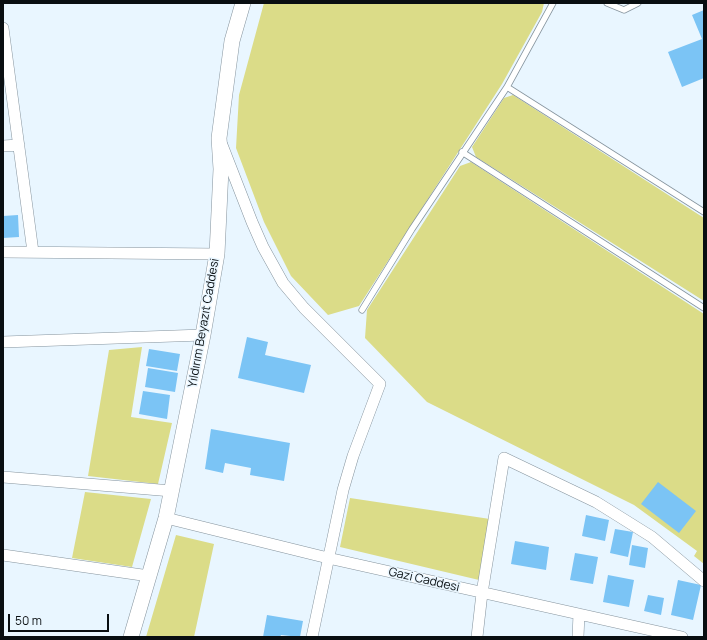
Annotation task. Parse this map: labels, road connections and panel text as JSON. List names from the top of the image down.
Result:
{
  "streets": {
    "street": ["Yıldırım Beyazıt Caddesi", "Gazi Caddesi"]
  },
  "crossings": [
    ["Yıldırım Beyazıt Caddesi", "Gazi Caddesi"]
  ],
  "scale_bar": "50 m"
}
